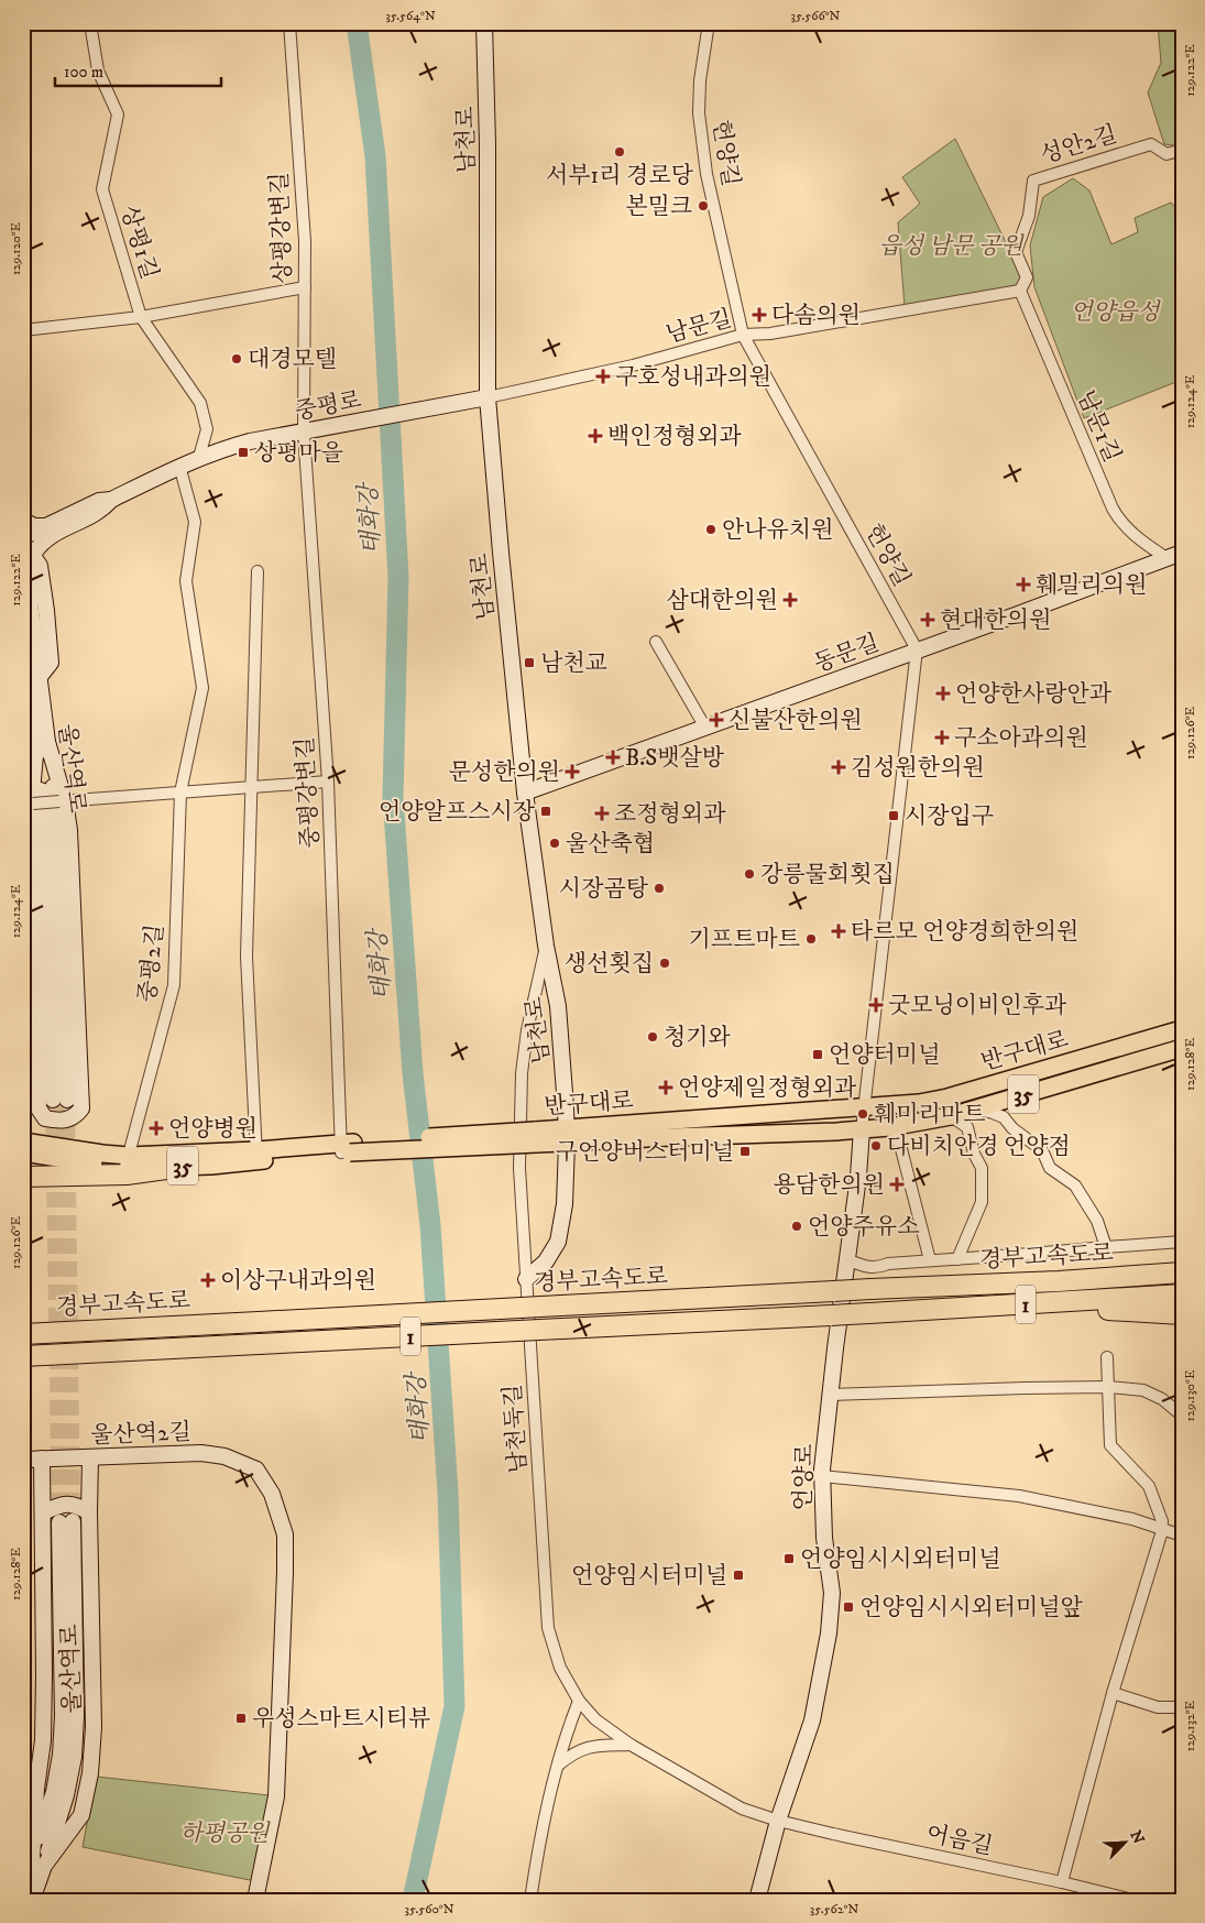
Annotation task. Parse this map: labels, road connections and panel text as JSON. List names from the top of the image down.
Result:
{
  "streets": {
    "highway": ["경부고속도로", "1"],
    "main road": [
      "남천로",
      "중평로",
      "동문길",
      "울산역로",
      "반구대로",
      "35",
      "울산역2길",
      "언양로"
    ],
    "street": [
      "성안2길",
      "헌양길",
      "상평강변길",
      "상평1길",
      "남문길",
      "남문1길",
      "중평강변길",
      "중평2길",
      "남천둑길",
      "어음길"
    ]
  },
  "crossings": [
    ["남천로", "남문길"],
    ["남천로", "중평로"],
    ["남천로", "동문길"],
    ["남천로", "반구대로"],
    ["남천로", "남천둑길"],
    ["성안2길", "남문길"],
    ["성안2길", "남문1길"],
    ["헌양길", "남문길"],
    ["헌양길", "동문길"],
    ["상평강변길", "중평로"],
    ["상평강변길", "중평강변길"],
    ["상평1길", "중평로"],
    ["남문길", "중평로"],
    ["남문길", "남문1길"],
    ["중평로", "중평강변길"],
    ["중평로", "중평2길"],
    ["남문1길", "동문길"],
    ["울산역로", "울산역2길"],
    ["중평강변길", "반구대로"],
    ["중평강변길", "35"],
    ["중평2길", "35"],
    ["반구대로", "35"],
    ["반구대로", "언양로"],
    ["언양로", "어음길"]
  ],
  "water": ["태화강"],
  "parks": ["읍성 남문 공원", "언양읍성", "하평공원"],
  "places": {
    "other": [
      "서부1리 경로당",
      "본밀크",
      "대경모텔",
      "안나유치원",
      "울산축협",
      "강릉물회횟집",
      "시장곰탕",
      "기프트마트",
      "생선횟집",
      "청기와",
      "훼미리마트",
      "다비치안경 언양점",
      "언양주유소"
    ],
    "health": [
      "다솜의원",
      "구호성내과의원",
      "백인정형외과",
      "훼밀리의원",
      "삼대한의원",
      "현대한의원",
      "언양한사랑안과",
      "신불산한의원",
      "구소아과의원",
      "B.S뱃살방",
      "김성원한의원",
      "문성한의원",
      "조정형외과",
      "타르모 언양경희한의원",
      "굿모닝이비인후과",
      "언양제일정형외과",
      "언양병원",
      "용담한의원",
      "이상구내과의원"
    ],
    "transit": [
      "상평마을",
      "남천교",
      "언양알프스시장",
      "시장입구",
      "언양터미널",
      "구언양버스터미널",
      "언양임시시외터미널",
      "언양임시터미널",
      "언양임시시외터미널앞",
      "우성스마트시티뷰"
    ]
  },
  "scale_bar": "100 m",
  "north": "top right",
  "coordinates": [
    "35.564°N",
    "35.566°N",
    "129.122°E",
    "129.120°E",
    "129.124°E",
    "129.126°E",
    "129.128°E",
    "129.130°E",
    "129.132°E",
    "35.560°N",
    "35.562°N"
  ]
}
